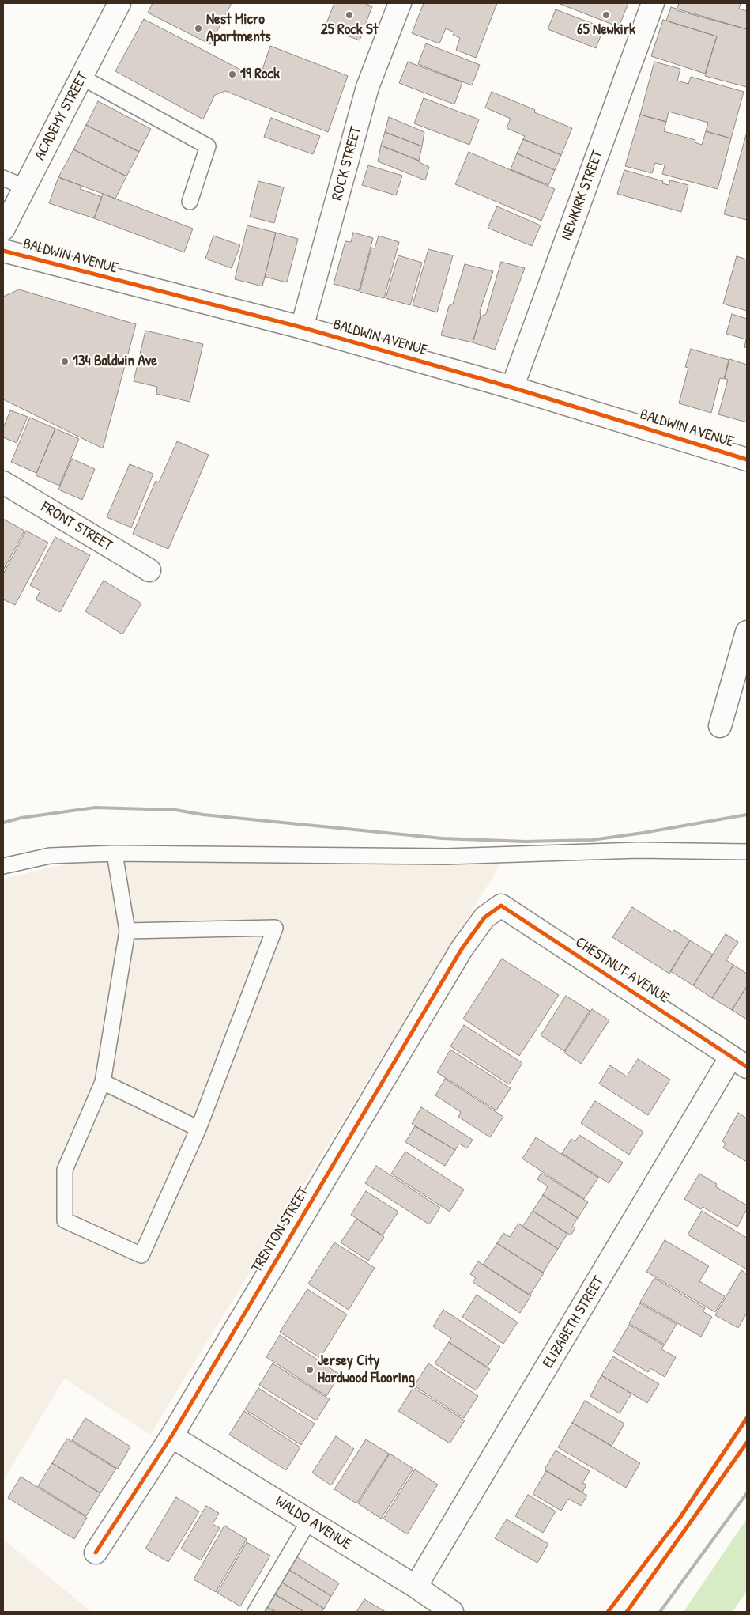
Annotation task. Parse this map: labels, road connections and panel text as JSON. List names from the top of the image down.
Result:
{
  "streets": {
    "street": [
      "ACADEMY STREET",
      "ROCK STREET",
      "NEWKIRK STREET",
      "BALDWIN AVENUE",
      "FRONT STREET",
      "CHESTNUT AVENUE",
      "TRENTON STREET",
      "ELIZABETH STREET",
      "WALDO AVENUE"
    ]
  },
  "crossings": [
    ["ROCK STREET", "BALDWIN AVENUE"],
    ["NEWKIRK STREET", "BALDWIN AVENUE"],
    ["CHESTNUT AVENUE", "TRENTON STREET"],
    ["CHESTNUT AVENUE", "ELIZABETH STREET"],
    ["TRENTON STREET", "WALDO AVENUE"],
    ["ELIZABETH STREET", "WALDO AVENUE"]
  ],
  "places": [
    "25 Rock St",
    "65 Newkirk",
    "Nest Micro Apartments",
    "19 Rock",
    "134 Baldwin Ave",
    "Jersey City Hardwood Flooring"
  ]
}
